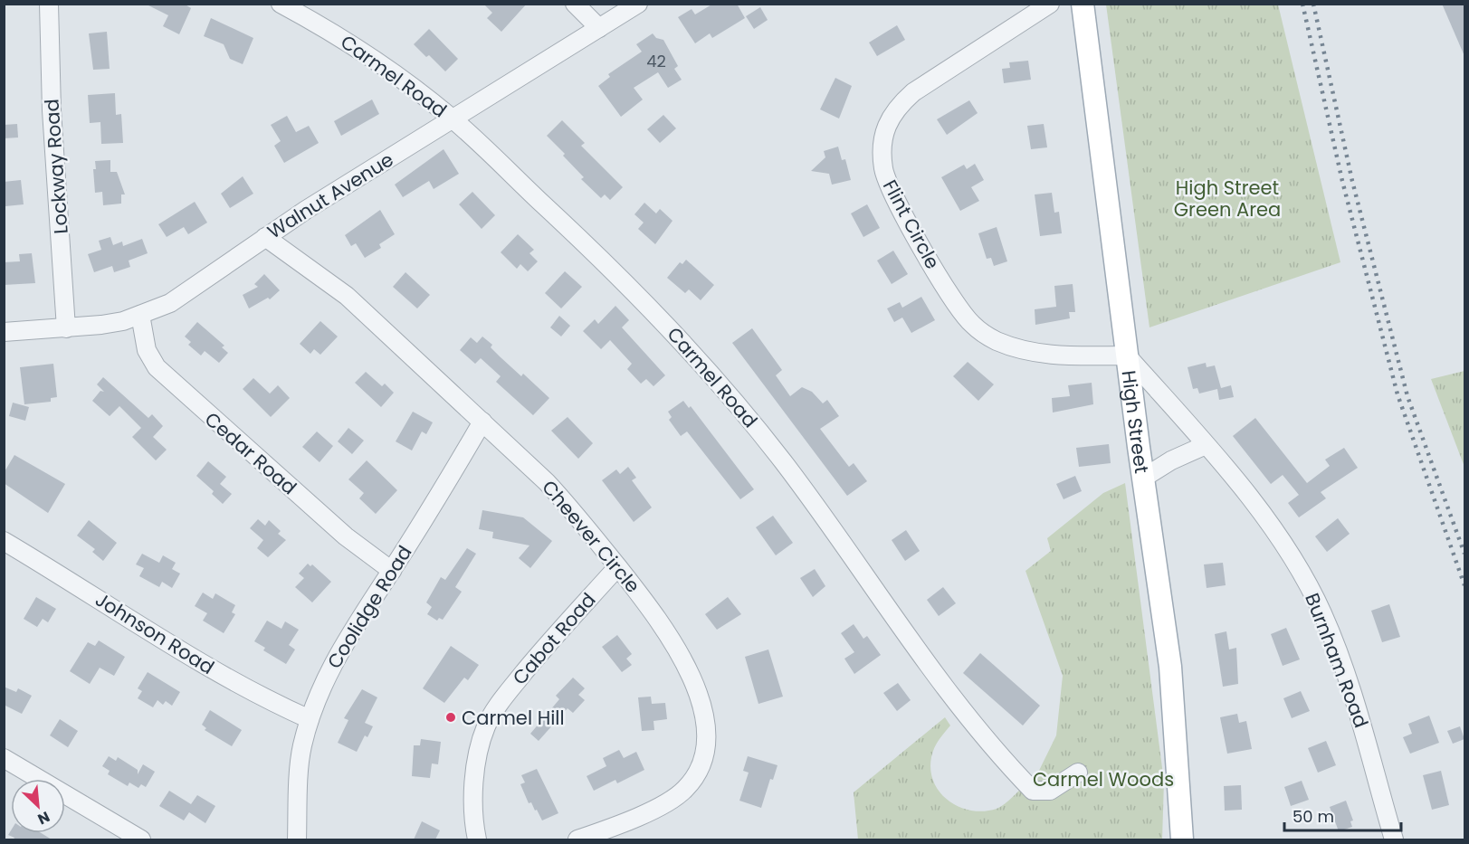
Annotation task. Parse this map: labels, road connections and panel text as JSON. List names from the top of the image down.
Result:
{
  "streets": {
    "main road": ["High Street"],
    "street": [
      "Carmel Road",
      "Lockway Road",
      "Walnut Avenue",
      "Flint Circle",
      "Cedar Road",
      "Cheever Circle",
      "Coolidge Road",
      "Johnson Road",
      "Cabot Road",
      "Burnham Road"
    ]
  },
  "crossings": [
    ["Carmel Road", "Walnut Avenue"],
    ["Lockway Road", "Walnut Avenue"],
    ["Walnut Avenue", "Cedar Road"],
    ["Walnut Avenue", "Cheever Circle"],
    ["Flint Circle", "High Street"],
    ["Flint Circle", "Burnham Road"],
    ["High Street", "Burnham Road"],
    ["Cedar Road", "Coolidge Road"],
    ["Cheever Circle", "Coolidge Road"],
    ["Cheever Circle", "Cabot Road"],
    ["Coolidge Road", "Johnson Road"]
  ],
  "parks": ["High Street Green Area", "Carmel Woods"],
  "places": ["Carmel Hill"],
  "house_numbers": ["42"],
  "scale_bar": "50 m",
  "north": "bottom right"
}
